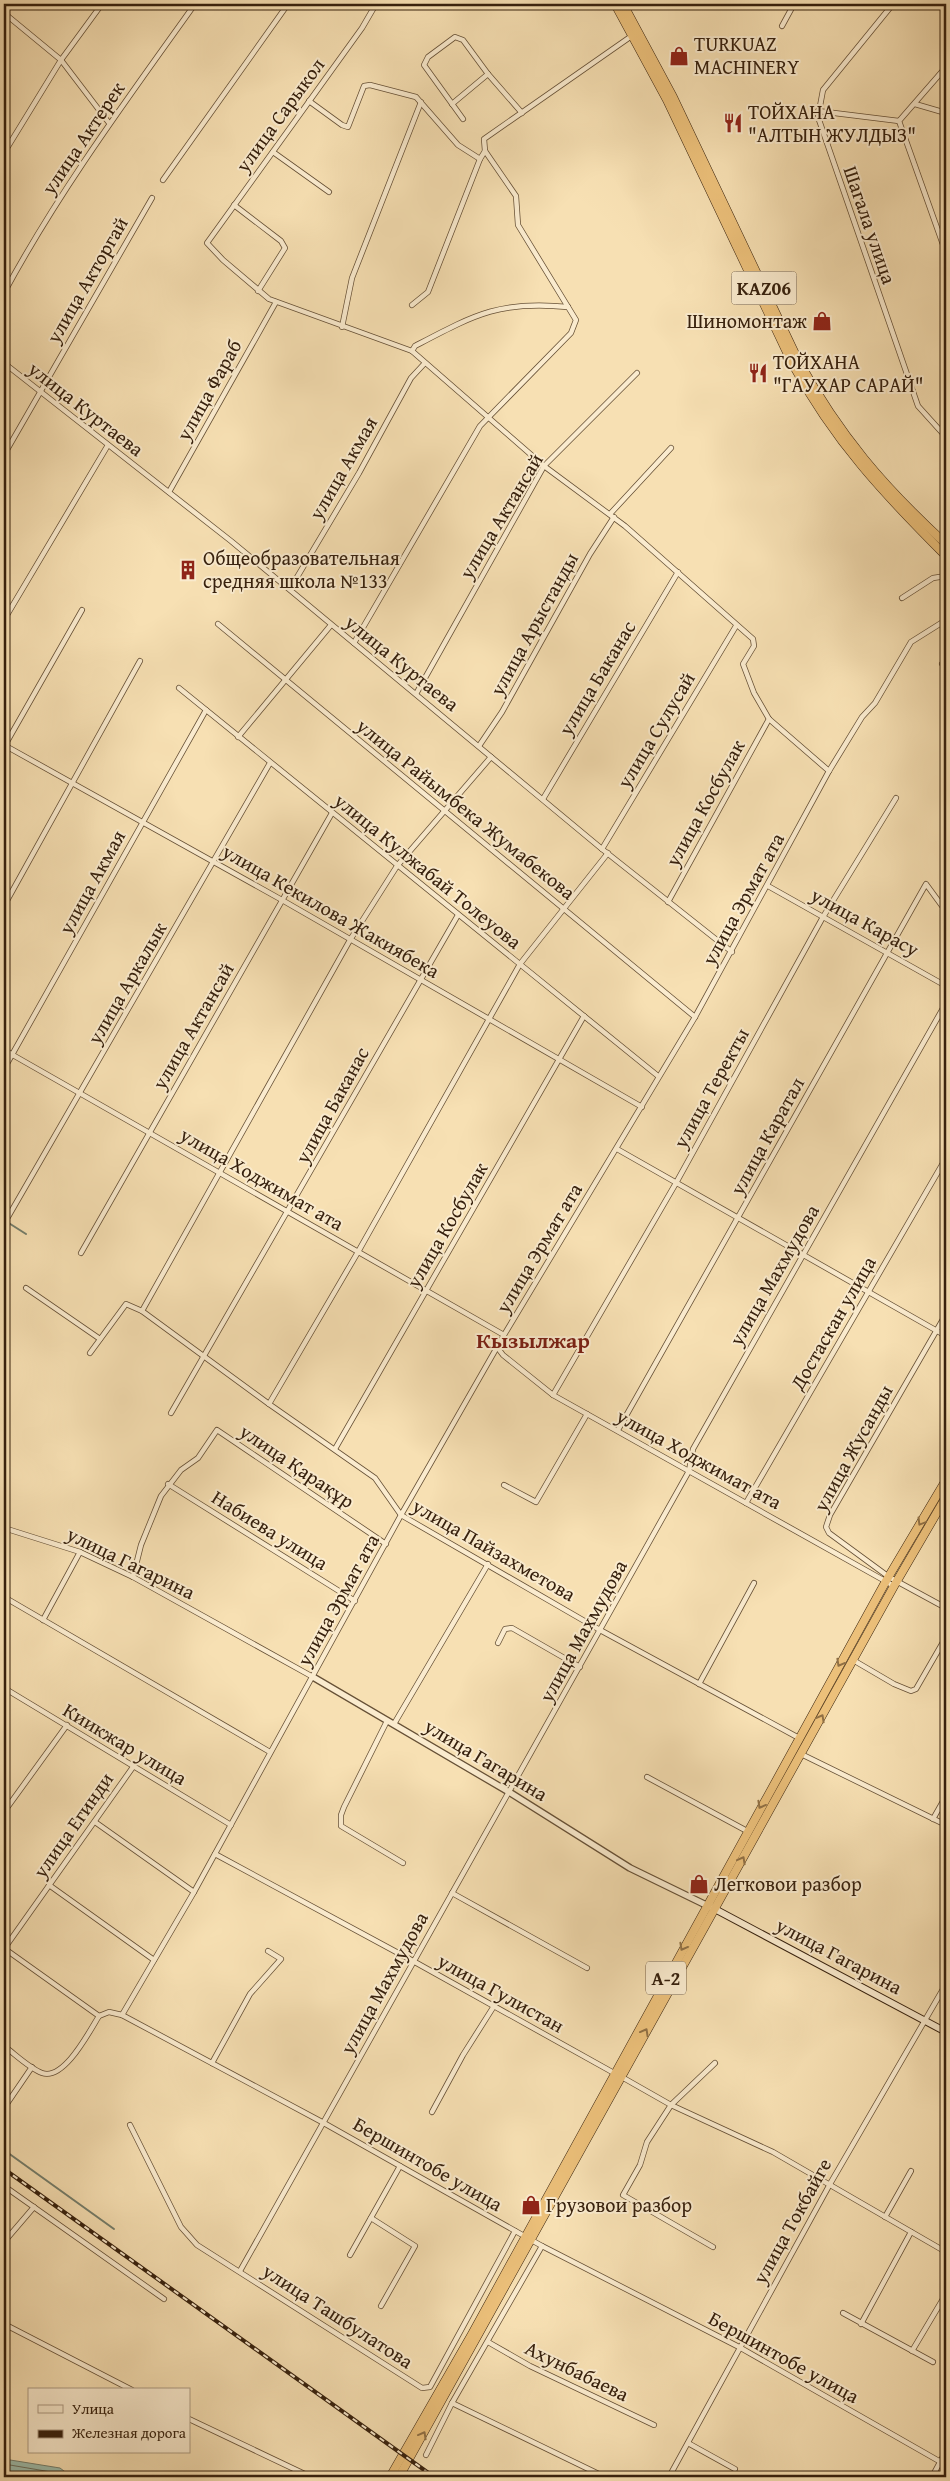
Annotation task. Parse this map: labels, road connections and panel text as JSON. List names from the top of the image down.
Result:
{
  "streets": {
    "highway": ["KАZ06", "A-2"],
    "main road": ["улица Гагарина"],
    "street": [
      "улица Сарыкол",
      "улица Актерек",
      "Шагала улица",
      "улица Акторгай",
      "улица Фараб",
      "улица Куртаева",
      "улица Акмая",
      "улица Актансай",
      "улица Арыстанды",
      "улица Баканас",
      "улица Сулусай",
      "улица Косбулак",
      "улица Райымбека Жумабекова",
      "улица Кулжабай Толеуова",
      "улица Эрмат ата",
      "улица Кекилова Жакиябека",
      "улица Карасу",
      "улица Аркалык",
      "улица Теректы",
      "улица Каратал",
      "улица Ходжимат ата",
      "улица Махмудова",
      "Достаскан улица",
      "улица Жусанды",
      "улица Қарақұр",
      "Набиева улица",
      "улица Пайзахметова",
      "Киикжар улица",
      "улица Егинди",
      "улица Гулистан",
      "Бершинтобе улица",
      "улица Токбайге",
      "улица Ташбулатова",
      "Ахунбабаева"
    ]
  },
  "crossings": [
    ["улица Акторгай", "улица Куртаева"],
    ["улица Фараб", "улица Куртаева"],
    ["улица Куртаева", "улица Акмая"],
    ["улица Куртаева", "улица Актансай"],
    ["улица Куртаева", "улица Арыстанды"],
    ["улица Куртаева", "улица Баканас"],
    ["улица Куртаева", "улица Сулусай"],
    ["улица Куртаева", "улица Косбулак"],
    ["улица Куртаева", "улица Эрмат ата"],
    ["улица Акмая", "улица Кулжабай Толеуова"],
    ["улица Акмая", "улица Кекилова Жакиябека"],
    ["улица Акмая", "улица Ходжимат ата"],
    ["улица Актансай", "улица Кулжабай Толеуова"],
    ["улица Актансай", "улица Кекилова Жакиябека"],
    ["улица Актансай", "улица Ходжимат ата"],
    ["улица Баканас", "улица Кулжабай Толеуова"],
    ["улица Баканас", "улица Кекилова Жакиябека"],
    ["улица Баканас", "улица Ходжимат ата"],
    ["улица Баканас", "улица Пайзахметова"],
    ["улица Косбулак", "улица Кулжабай Толеуова"],
    ["улица Косбулак", "улица Кекилова Жакиябека"],
    ["улица Косбулак", "улица Ходжимат ата"],
    ["улица Косбулак", "улица Пайзахметова"],
    ["улица Райымбека Жумабекова", "улица Эрмат ата"],
    ["улица Кулжабай Толеуова", "улица Эрмат ата"],
    ["улица Кулжабай Толеуова", "улица Аркалык"],
    ["улица Эрмат ата", "улица Кекилова Жакиябека"],
    ["улица Эрмат ата", "улица Карасу"],
    ["улица Эрмат ата", "улица Ходжимат ата"],
    ["улица Эрмат ата", "улица Қарақұр"],
    ["улица Эрмат ата", "Набиева улица"],
    ["улица Эрмат ата", "улица Пайзахметова"],
    ["улица Эрмат ата", "улица Гагарина"],
    ["улица Эрмат ата", "Киикжар улица"],
    ["улица Эрмат ата", "улица Егинди"],
    ["улица Эрмат ата", "улица Гулистан"],
    ["улица Эрмат ата", "Бершинтобе улица"],
    ["улица Кекилова Жакиябека", "улица Аркалык"],
    ["улица Карасу", "улица Теректы"],
    ["улица Карасу", "улица Каратал"],
    ["улица Аркалык", "улица Ходжимат ата"],
    ["улица Теректы", "улица Ходжимат ата"],
    ["улица Каратал", "улица Ходжимат ата"],
    ["улица Ходжимат ата", "улица Махмудова"],
    ["улица Ходжимат ата", "Достаскан улица"],
    ["улица Ходжимат ата", "улица Жусанды"],
    ["улица Ходжимат ата", "A-2"],
    ["улица Махмудова", "улица Пайзахметова"],
    ["улица Махмудова", "улица Гагарина"],
    ["улица Махмудова", "улица Гулистан"],
    ["улица Махмудова", "Бершинтобе улица"],
    ["улица Махмудова", "улица Ташбулатова"],
    ["улица Жусанды", "A-2"],
    ["улица Қарақұр", "Набиева улица"],
    ["улица Пайзахметова", "A-2"],
    ["улица Гагарина", "A-2"],
    ["улица Гагарина", "улица Токбайге"],
    ["Киикжар улица", "улица Егинди"],
    ["A-2", "улица Гулистан"],
    ["A-2", "Бершинтобе улица"],
    ["улица Гулистан", "улица Токбайге"],
    ["Бершинтобе улица", "улица Токбайге"],
    ["Бершинтобе улица", "улица Ташбулатова"]
  ],
  "districts": ["Кызылжар"],
  "places": {
    "shop": [
      "TURKUAZ MACHINERY",
      "Шиномонтаж",
      "Легковои разбор",
      "Грузовои разбор"
    ],
    "restaurant": ["ТОЙХАНА \"АЛТЫН ЖУЛДЫЗ\"", "ТОЙХАНА \"ГАУХАР САРАЙ\""],
    "building": ["Общеобразовательная средняя школа №133"]
  },
  "legend": ["Улица", "Железная дорога"]
}
